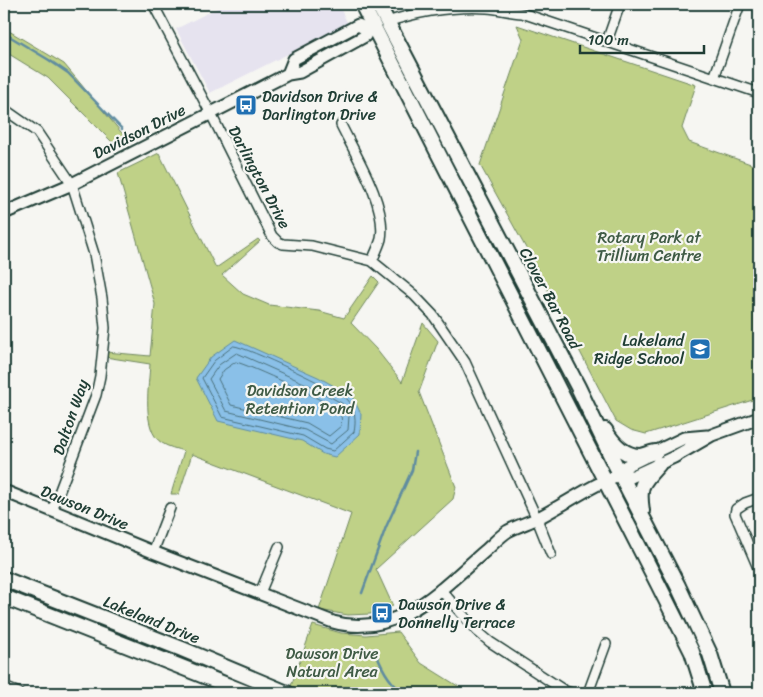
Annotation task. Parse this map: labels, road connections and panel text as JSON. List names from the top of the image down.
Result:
{
  "streets": {
    "main road": ["Clover Bar Road", "Lakeland Drive"],
    "street": [
      "Davidson Drive",
      "Darlington Drive",
      "Dalton Way",
      "Dawson Drive"
    ]
  },
  "crossings": [
    ["Davidson Drive", "Darlington Drive"],
    ["Davidson Drive", "Dalton Way"],
    ["Darlington Drive", "Dawson Drive"],
    ["Clover Bar Road", "Dawson Drive"],
    ["Dalton Way", "Dawson Drive"]
  ],
  "parks": ["Rotary Park at Trillium Centre", "Davidson Creek Retention Pond", "Dawson Drive Natural Area"],
  "places": {
    "bus stop": ["Davidson Drive & Darlington Drive", "Dawson Drive & Donnelly Terrace"],
    "school or university": ["Lakeland Ridge School"]
  },
  "scale_bar": "100 m"
}
